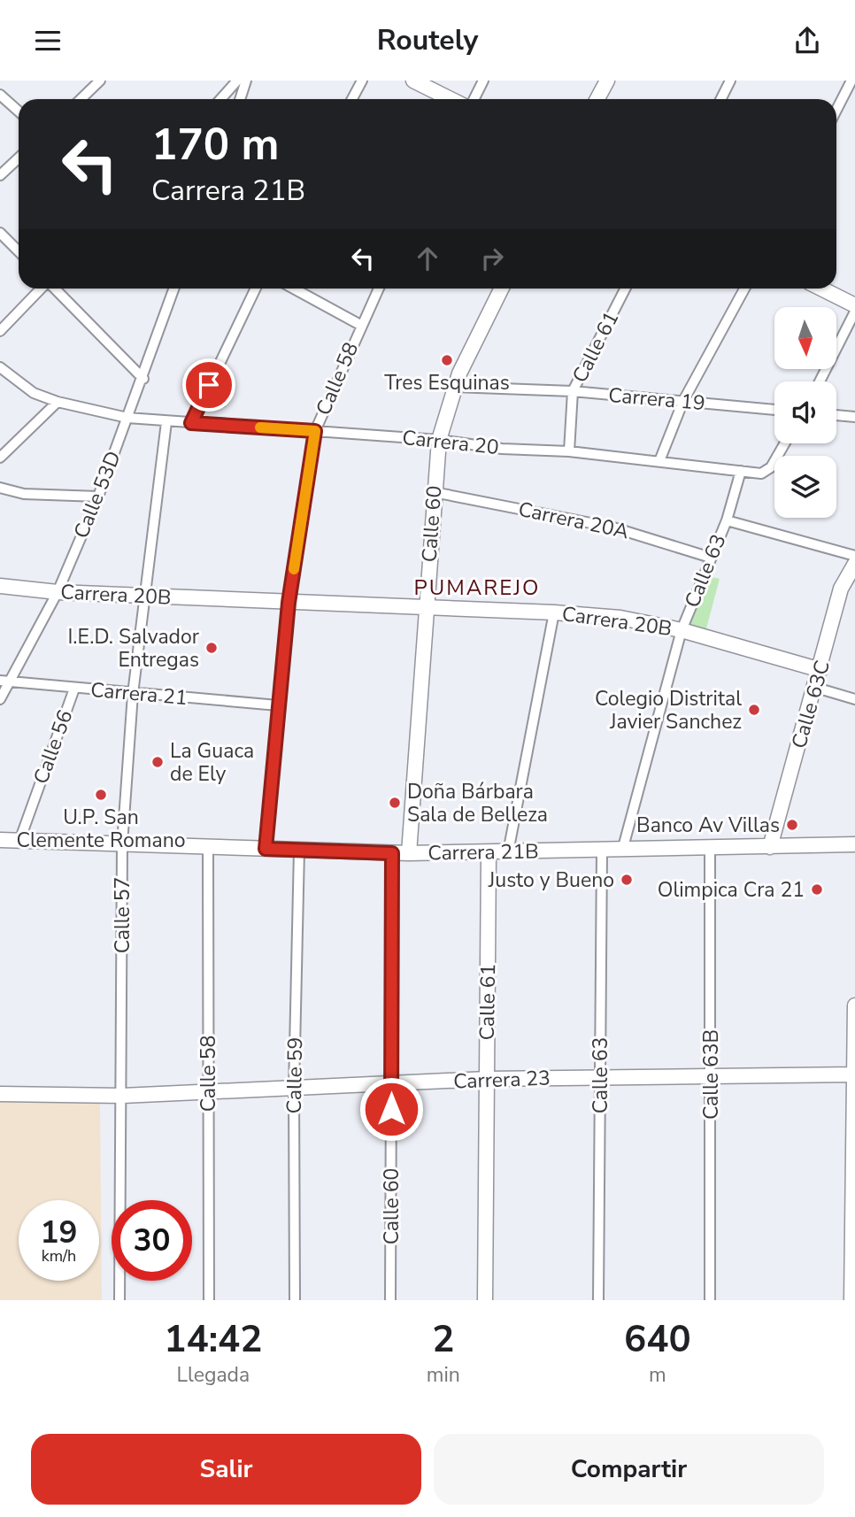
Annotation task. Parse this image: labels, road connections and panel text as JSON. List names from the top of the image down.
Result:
{
  "streets": {
    "street": [
      "Calle 61",
      "Calle 58",
      "Carrera 19",
      "Carrera 20",
      "Calle 53D",
      "Carrera 20A",
      "Calle 60",
      "Calle 63",
      "Carrera 20B",
      "Carrera 21",
      "Calle 63C",
      "Calle 56",
      "Carrera 21B",
      "Calle 57",
      "Calle 63B",
      "Calle 59",
      "Carrera 23"
    ]
  },
  "crossings": [
    ["Calle 61", "Carrera 19"],
    ["Calle 61", "Carrera 20"],
    ["Calle 61", "Carrera 21B"],
    ["Calle 61", "Carrera 23"],
    ["Calle 58", "Carrera 20"],
    ["Calle 58", "Carrera 20B"],
    ["Calle 58", "Carrera 21"],
    ["Calle 58", "Carrera 21B"],
    ["Calle 58", "Carrera 23"],
    ["Carrera 19", "Calle 60"],
    ["Carrera 20", "Calle 53D"],
    ["Carrera 20", "Calle 60"],
    ["Carrera 20", "Calle 63"],
    ["Carrera 20", "Calle 57"],
    ["Calle 53D", "Carrera 20B"],
    ["Calle 53D", "Carrera 21"],
    ["Carrera 20A", "Calle 60"],
    ["Carrera 20A", "Calle 63"],
    ["Calle 60", "Carrera 20B"],
    ["Calle 60", "Carrera 21B"],
    ["Calle 60", "Carrera 23"],
    ["Calle 63", "Carrera 20B"],
    ["Calle 63", "Carrera 21B"],
    ["Calle 63", "Carrera 23"],
    ["Carrera 20B", "Calle 63C"],
    ["Carrera 20B", "Calle 57"],
    ["Carrera 21", "Calle 56"],
    ["Carrera 21", "Calle 57"],
    ["Calle 63C", "Carrera 21B"],
    ["Calle 56", "Carrera 21B"],
    ["Carrera 21B", "Calle 57"],
    ["Carrera 21B", "Calle 63B"],
    ["Carrera 21B", "Calle 59"],
    ["Calle 57", "Carrera 23"],
    ["Calle 63B", "Carrera 23"],
    ["Calle 59", "Carrera 23"]
  ],
  "districts": ["PUMAREJO"],
  "places": [
    "Tres Esquinas",
    "I.E.D. Salvador Entregas",
    "Colegio Distrital Javier Sanchez",
    "La Guaca de Ely",
    "U.P. San Clemente Romano",
    "Doña Bárbara Sala de Belleza",
    "Banco Av Villas",
    "Justo y Bueno",
    "Olimpica Cra 21"
  ],
  "north": "bottom",
  "page": {
    "header": "Routely",
    "turn": ["170 m", "Carrera 21B"],
    "speed": "19 km/h",
    "limit": "30",
    "eta": [
      "14:42",
      "Llegada",
      "2",
      "min",
      "640",
      "m"
    ],
    "buttons": ["Salir", "Compartir"]
  }
}
